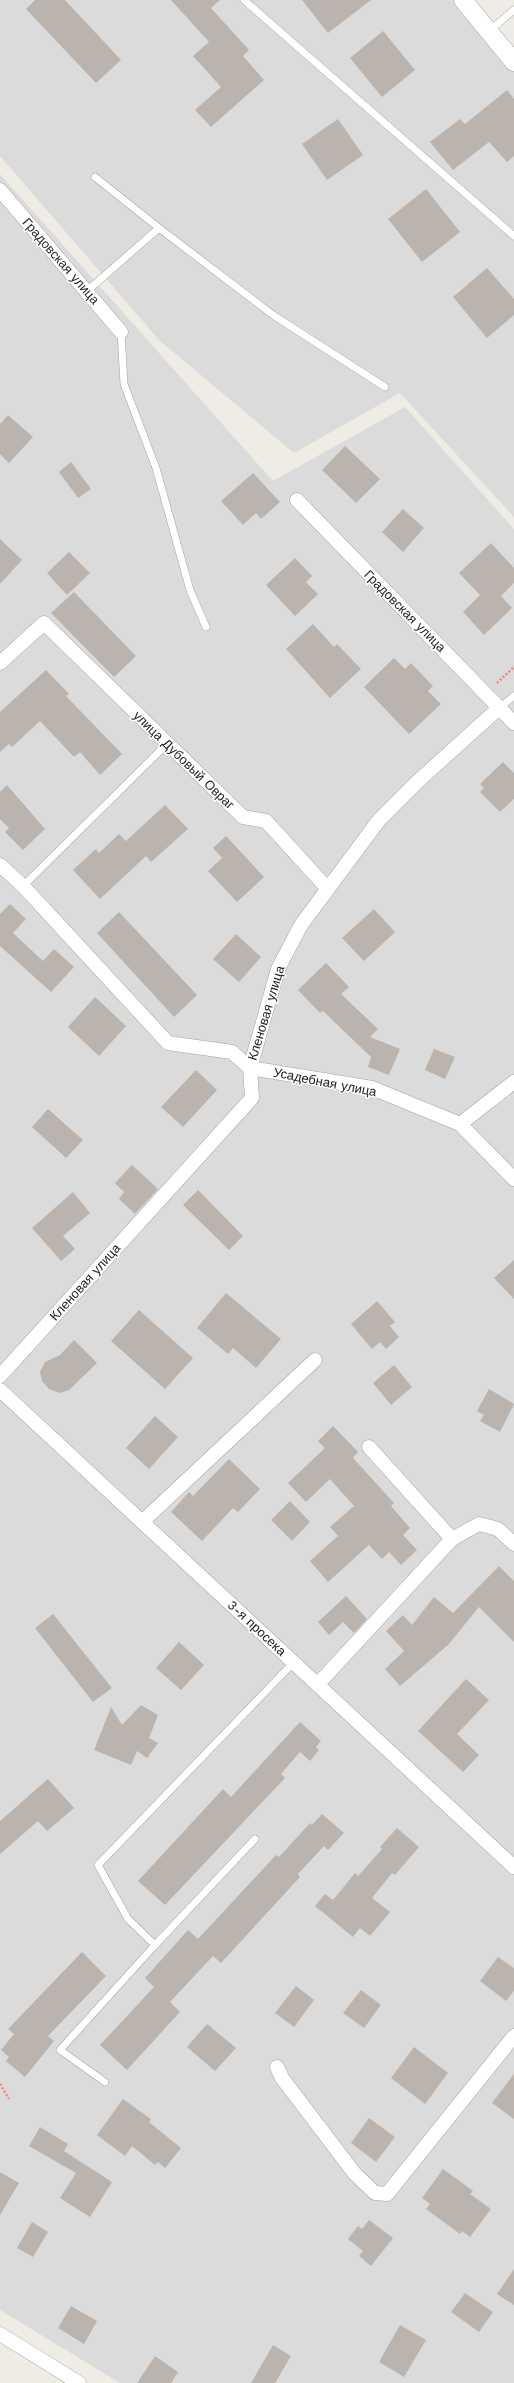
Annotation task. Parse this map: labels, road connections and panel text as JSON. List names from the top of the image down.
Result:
{
  "streets": {
    "street": [
      "Градовская улица",
      "улица Дубовый Овраг",
      "Кленовая улица",
      "Усадебная улица",
      "3-я просека"
    ]
  },
  "crossings": [
    ["Градовская улица", "Кленовая улица"],
    ["улица Дубовый Овраг", "Кленовая улица"],
    ["Кленовая улица", "Усадебная улица"]
  ]
}
